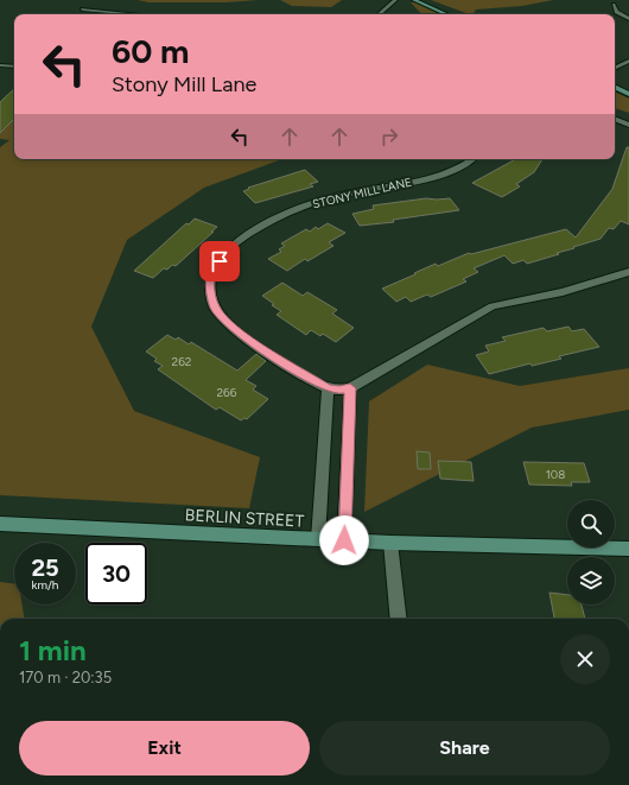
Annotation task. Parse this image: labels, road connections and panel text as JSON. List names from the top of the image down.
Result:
{
  "streets": {
    "street": ["STONY MILL LANE", "BERLIN STREET"]
  },
  "house_numbers": ["262", "266", "108"],
  "page": {
    "turn": ["60 m", "Stony Mill Lane"],
    "speed": "25 km/h",
    "limit": "30",
    "heading": ["1 min", "170 m · 20:35"],
    "buttons": ["Exit", "Share"]
  }
}
